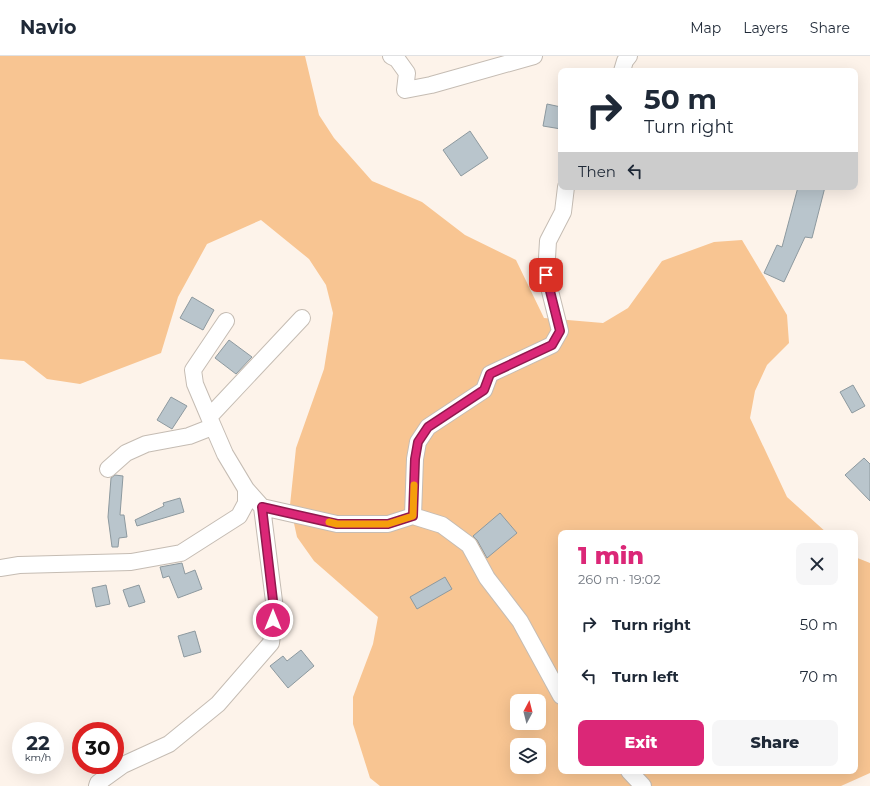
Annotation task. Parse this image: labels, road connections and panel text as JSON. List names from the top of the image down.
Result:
{
  "north": "top",
  "page": {
    "header": "Navio",
    "nav": ["Map", "Layers", "Share"],
    "turn": ["50 m", "Turn right"],
    "then": "Then",
    "heading": ["1 min", "260 m · 19:02"],
    "list": [
      {
        "name": "Turn right",
        "value": "50 m"
      },
      {
        "name": "Turn left",
        "value": "70 m"
      }
    ],
    "buttons": ["Exit", "Share"],
    "speed": "22 km/h",
    "limit": "30"
  }
}
